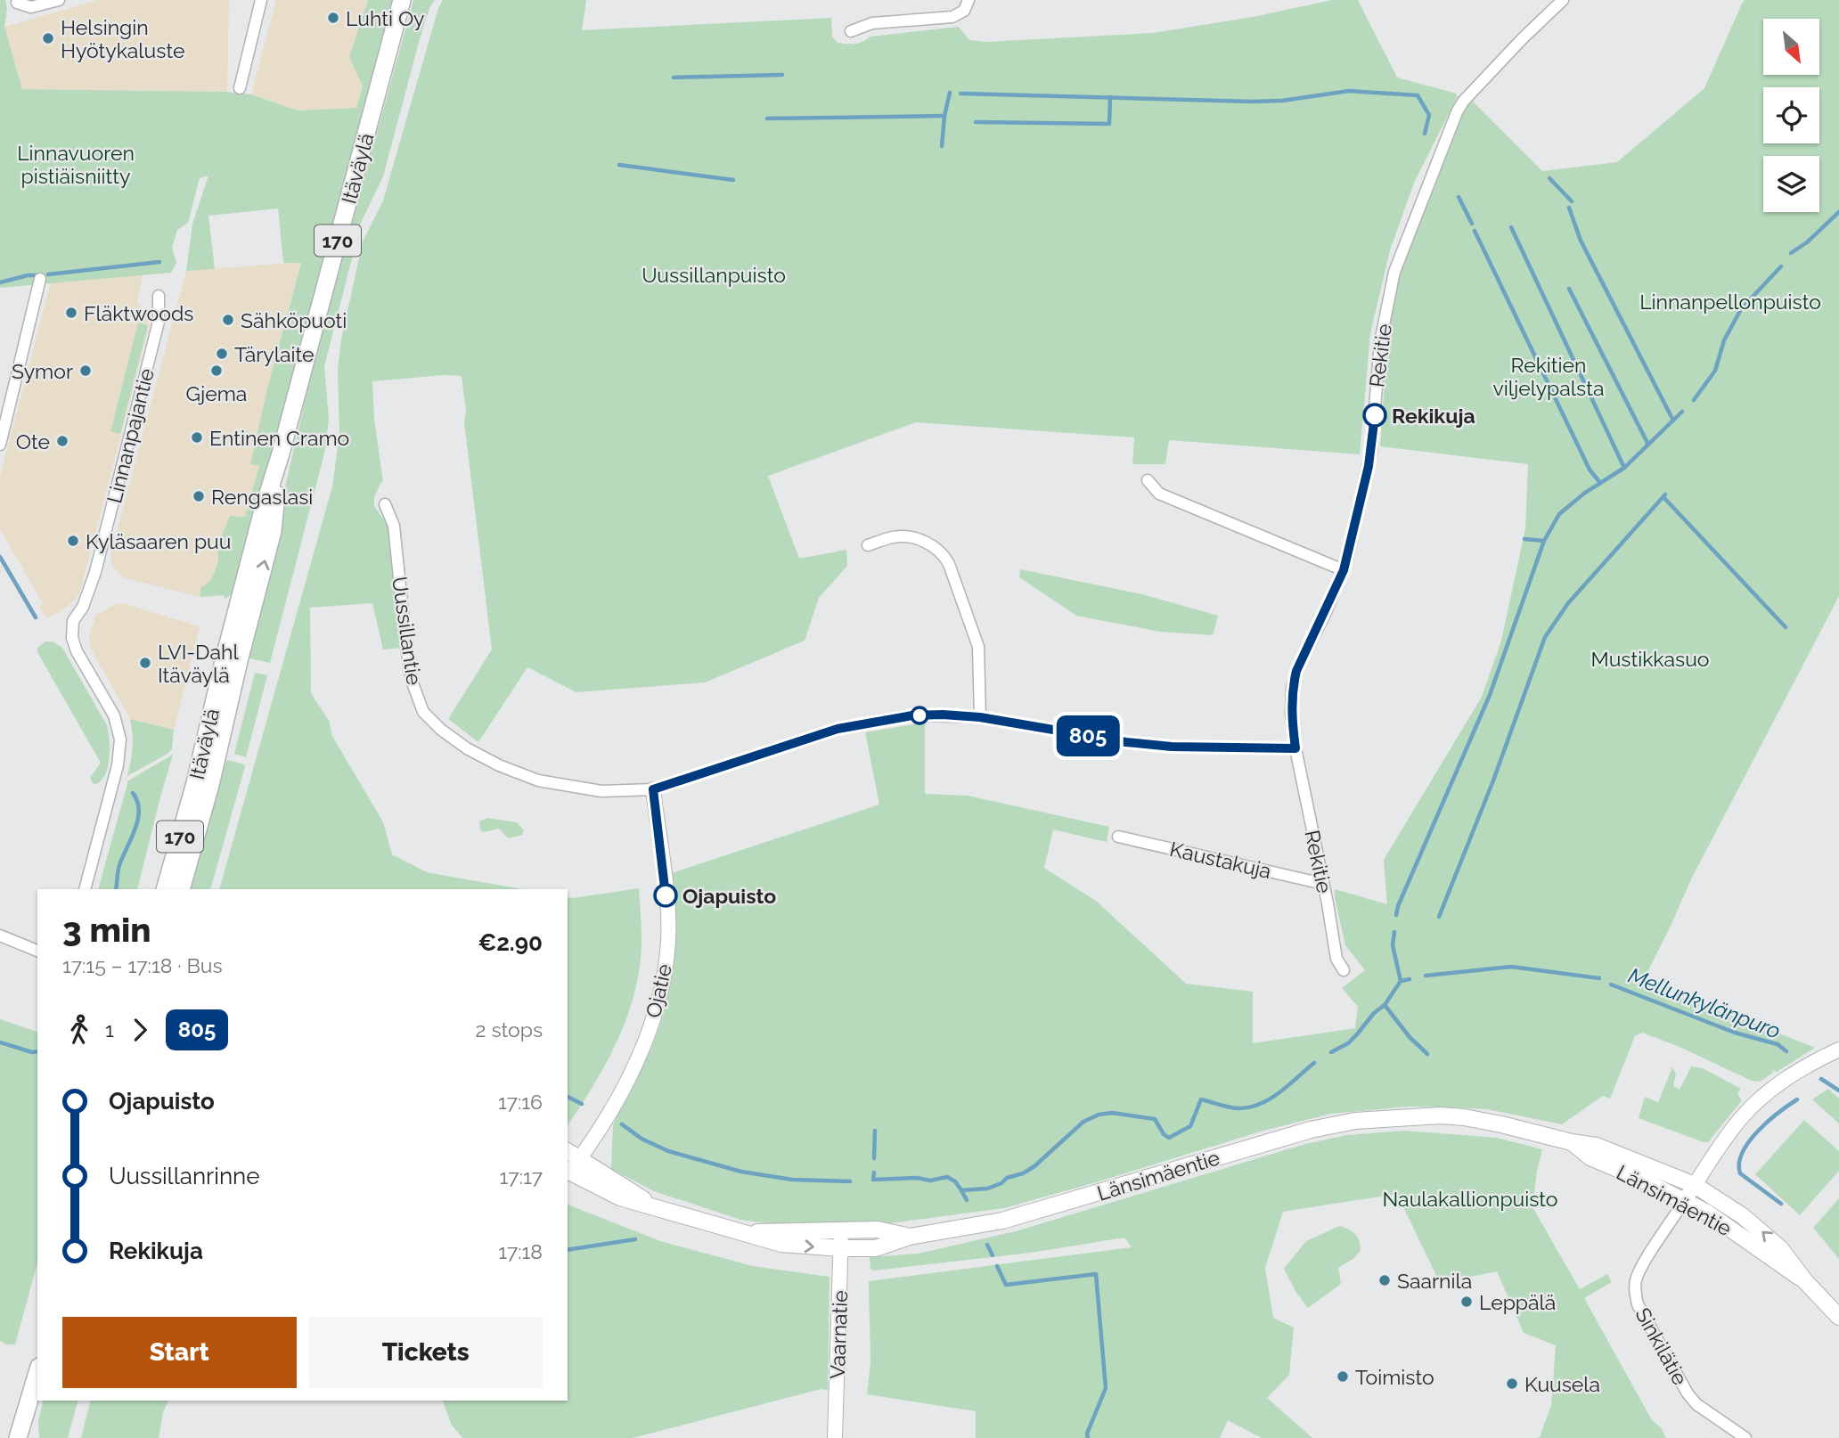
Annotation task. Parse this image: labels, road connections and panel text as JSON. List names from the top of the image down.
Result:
{
  "streets": {
    "main road": ["Itäväylä", "170", "Länsimäentie"],
    "street": [
      "Rekitie",
      "Linnanpajantie",
      "Uussillantie",
      "Kaustakuja",
      "Ojatie",
      "Vaarnatie",
      "Sinkilätie"
    ]
  },
  "crossings": [
    ["Rekitie", "Uussillantie"],
    ["Rekitie", "Kaustakuja"],
    ["Uussillantie", "Ojatie"],
    ["Ojatie", "Länsimäentie"],
    ["Länsimäentie", "Vaarnatie"],
    ["Länsimäentie", "Sinkilätie"]
  ],
  "water": ["Mellunkylänpuro"],
  "parks": [
    "Linnavuoren pistiäisniitty",
    "Uussillanpuisto",
    "Linnanpellonpuisto",
    "Rekitien viljelypalsta",
    "Mustikkasuo",
    "Naulakallionpuisto"
  ],
  "places": [
    "Luhti Oy",
    "Helsingin Hyötykaluste",
    "Fläktwoods",
    "Sähköpuoti",
    "Tärylaite",
    "Symor",
    "Gjema",
    "Rekikuja",
    "Entinen Cramo",
    "Ote",
    "Rengaslasi",
    "Kyläsaaren puu",
    "LVI-Dahl Itäväylä",
    "Ojapuisto",
    "Saarnila",
    "Leppälä",
    "Toimisto",
    "Kuusela"
  ],
  "lines": ["bus line 805"],
  "north": "bottom right",
  "page": {
    "on_map": "805",
    "heading": ["3 min", "17:15 – 17:18 · Bus", "€2.90"],
    "legs": ["1", "805", "2 stops"],
    "list": [
      {
        "name": "Ojapuisto",
        "value": "17:16"
      },
      {
        "name": "Uussillanrinne",
        "value": "17:17"
      },
      {
        "name": "Rekikuja",
        "value": "17:18"
      }
    ],
    "buttons": ["Start", "Tickets"]
  }
}
